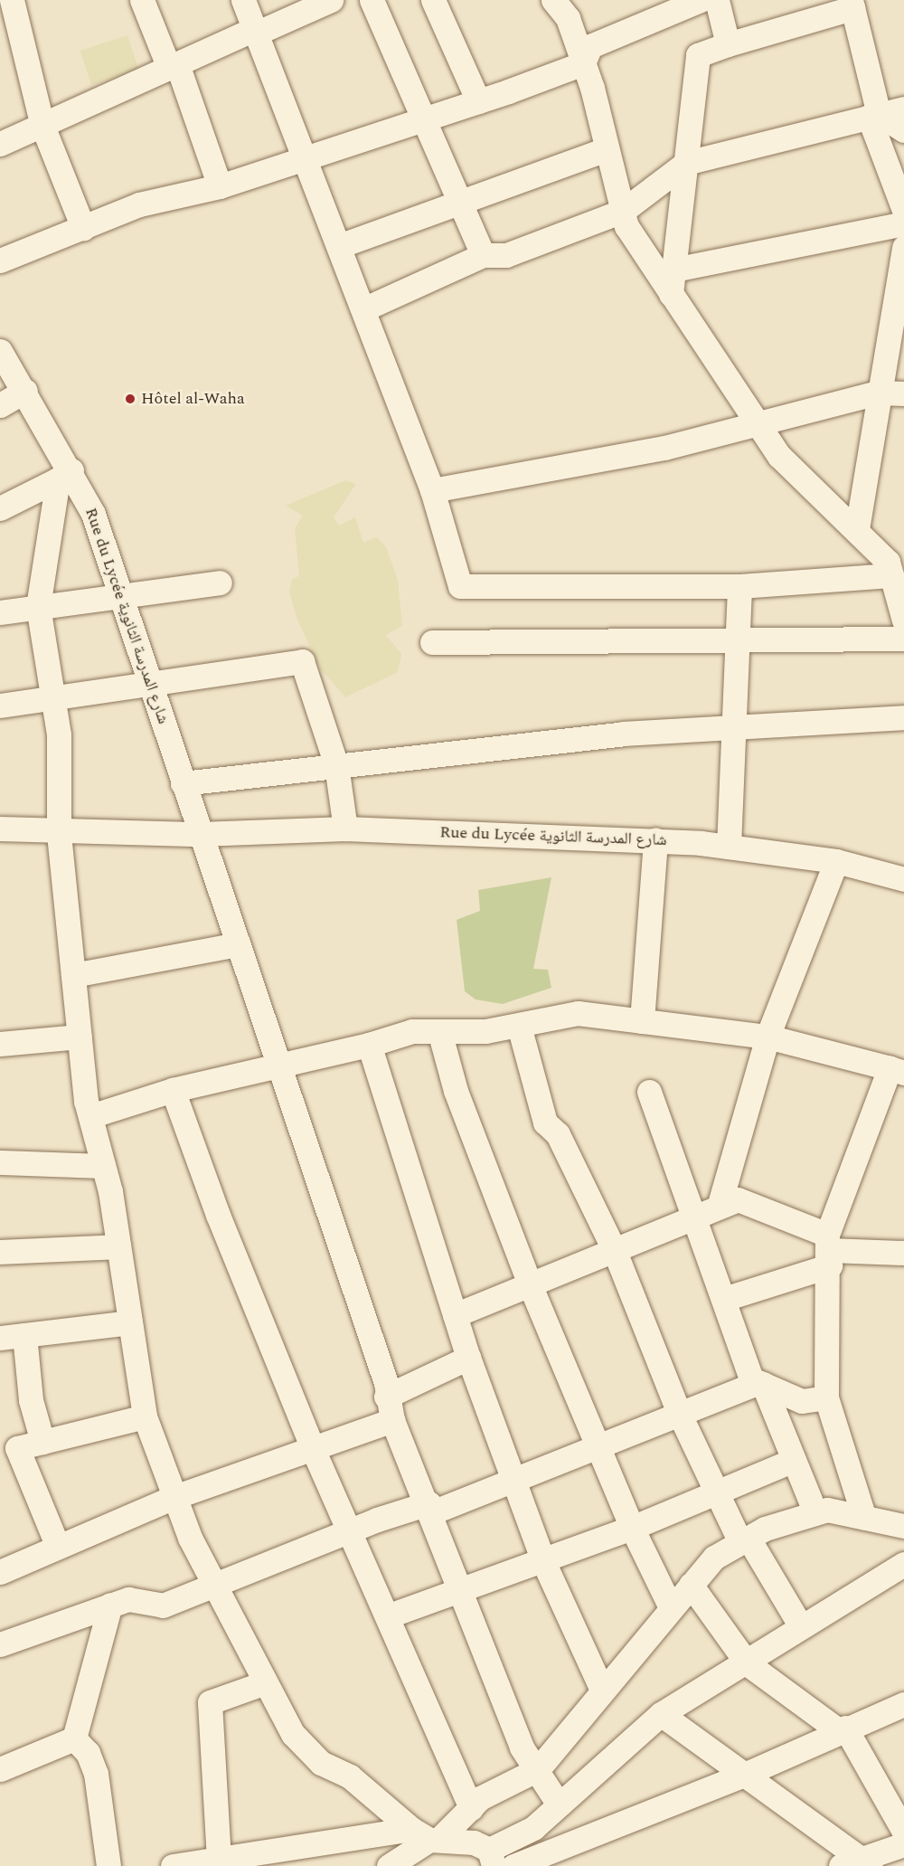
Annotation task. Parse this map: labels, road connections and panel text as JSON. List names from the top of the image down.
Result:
{
  "streets": {
    "street": ["Rue du Lycée شارع المدرسة الثانوية"]
  },
  "places": ["Hôtel al-Waha"]
}
